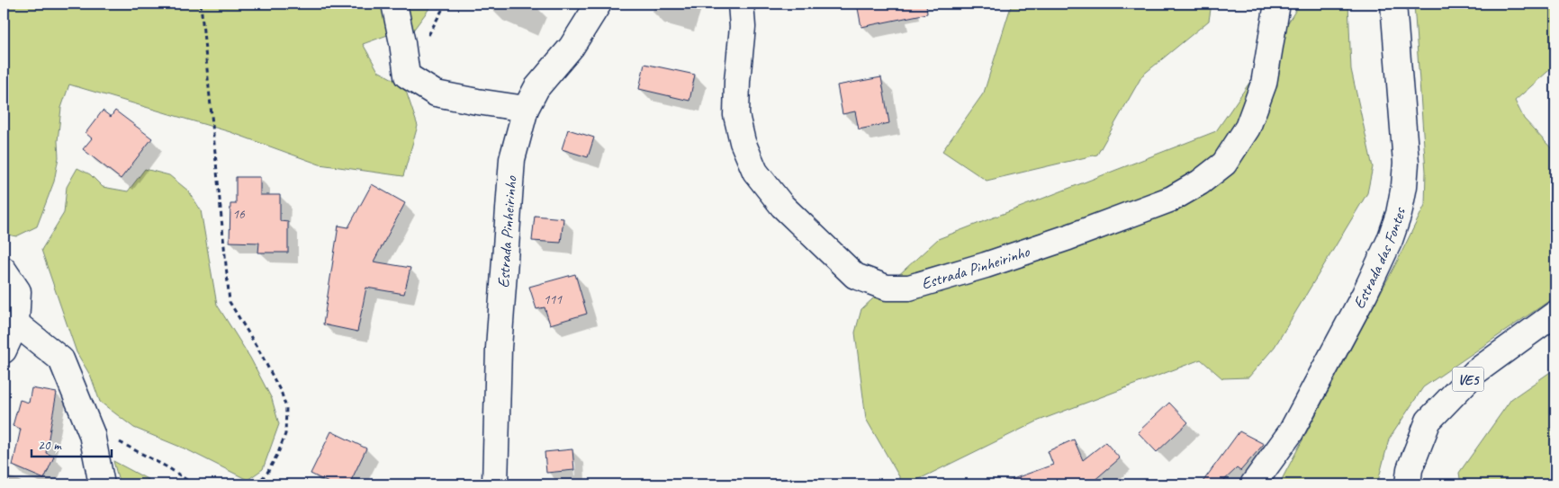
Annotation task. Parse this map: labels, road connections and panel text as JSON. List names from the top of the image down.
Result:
{
  "streets": {
    "street": ["Estrada Pinheirinho", "Estrada das Fontes", "VE5"]
  },
  "house_numbers": ["16", "111"],
  "scale_bar": "20 m"
}
